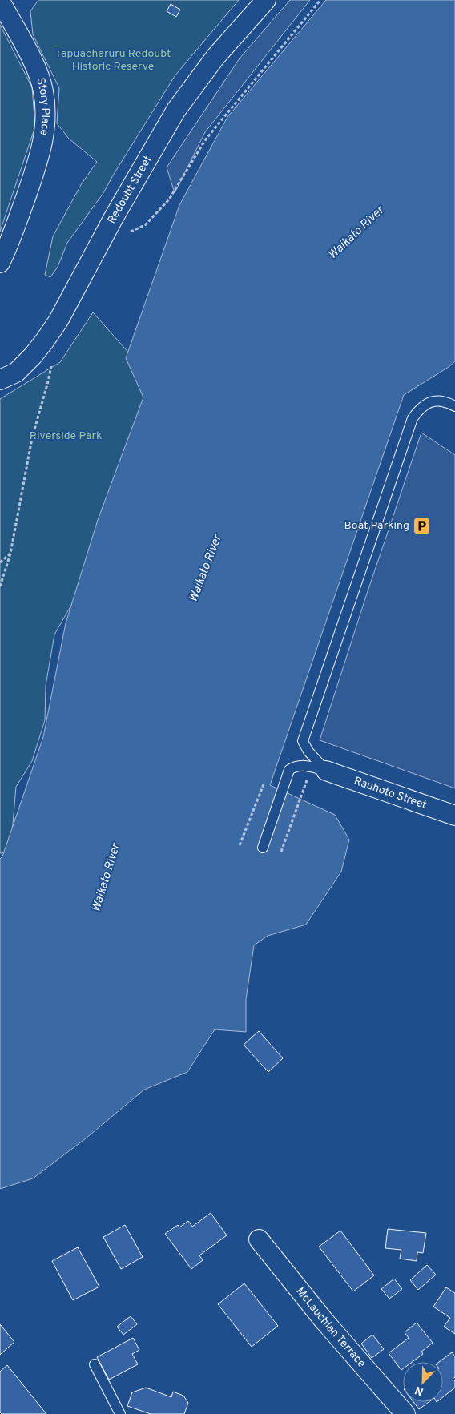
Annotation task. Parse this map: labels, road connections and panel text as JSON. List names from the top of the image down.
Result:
{
  "streets": {
    "street": [
      "Story Place",
      "Redoubt Street",
      "Rauhoto Street",
      "McLauchlan Terrace"
    ]
  },
  "water": ["Waikato River"],
  "parks": ["Tapuaeharuru Redoubt Historic Reserve", "Riverside Park"],
  "places": {
    "parking": ["Boat Parking"]
  },
  "north": "bottom left"
}
